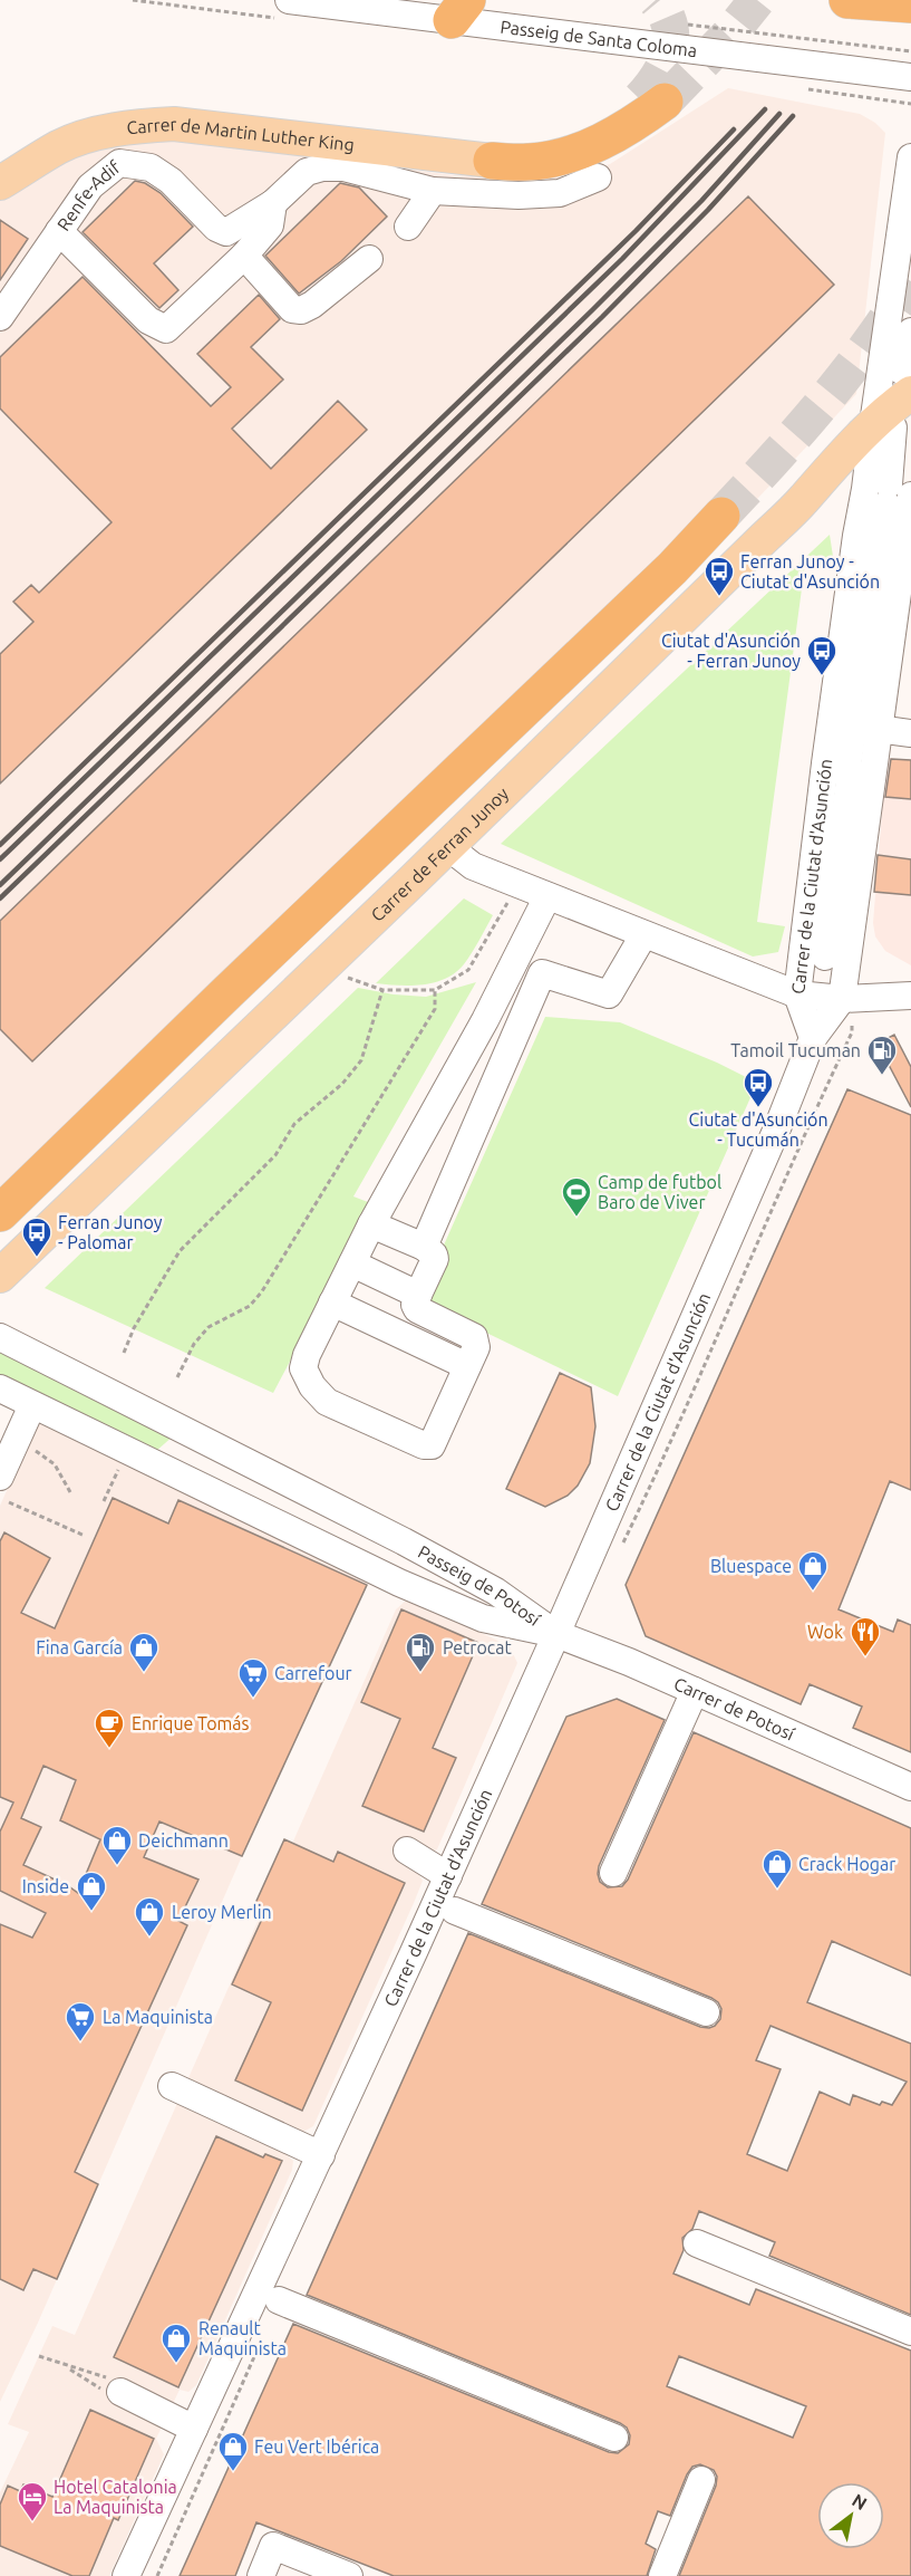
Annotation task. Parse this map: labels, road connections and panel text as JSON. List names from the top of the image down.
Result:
{
  "streets": {
    "main road": ["Carrer de Martin Luther King", "Carrer de Ferran Junoy"],
    "street": [
      "Passeig de Santa Coloma",
      "Renfe-Adif",
      "Carrer de la Ciutat d'Asunción",
      "Passeig de Potosí",
      "Carrer de Potosí"
    ]
  },
  "crossings": [
    ["Carrer de Ferran Junoy", "Carrer de la Ciutat d'Asunción"],
    ["Carrer de la Ciutat d'Asunción", "Passeig de Potosí"],
    ["Carrer de la Ciutat d'Asunción", "Carrer de Potosí"],
    ["Passeig de Potosí", "Carrer de Potosí"]
  ],
  "places": {
    "bus stop": [
      "Ferran Junoy - Ciutat d'Asunción",
      "Ciutat d'Asunción - Ferran Junoy",
      "Ciutat d'Asunción - Tucumán",
      "Ferran Junoy - Palomar"
    ],
    "fuel station": ["Tamoil Tucuman", "Petrocat"],
    "sports": ["Camp de futbol Baro de Viver"],
    "shop": [
      "Bluespace",
      "Fina García",
      "Deichmann",
      "Crack Hogar",
      "Inside",
      "Leroy Merlin",
      "Renault Maquinista",
      "Feu Vert Ibérica"
    ],
    "restaurant": ["Wok"],
    "supermarket": ["Carrefour", "La Maquinista"],
    "cafe": ["Enrique Tomás"],
    "hotel": ["Hotel Catalonia La Maquinista"]
  },
  "north": "top right"
}
